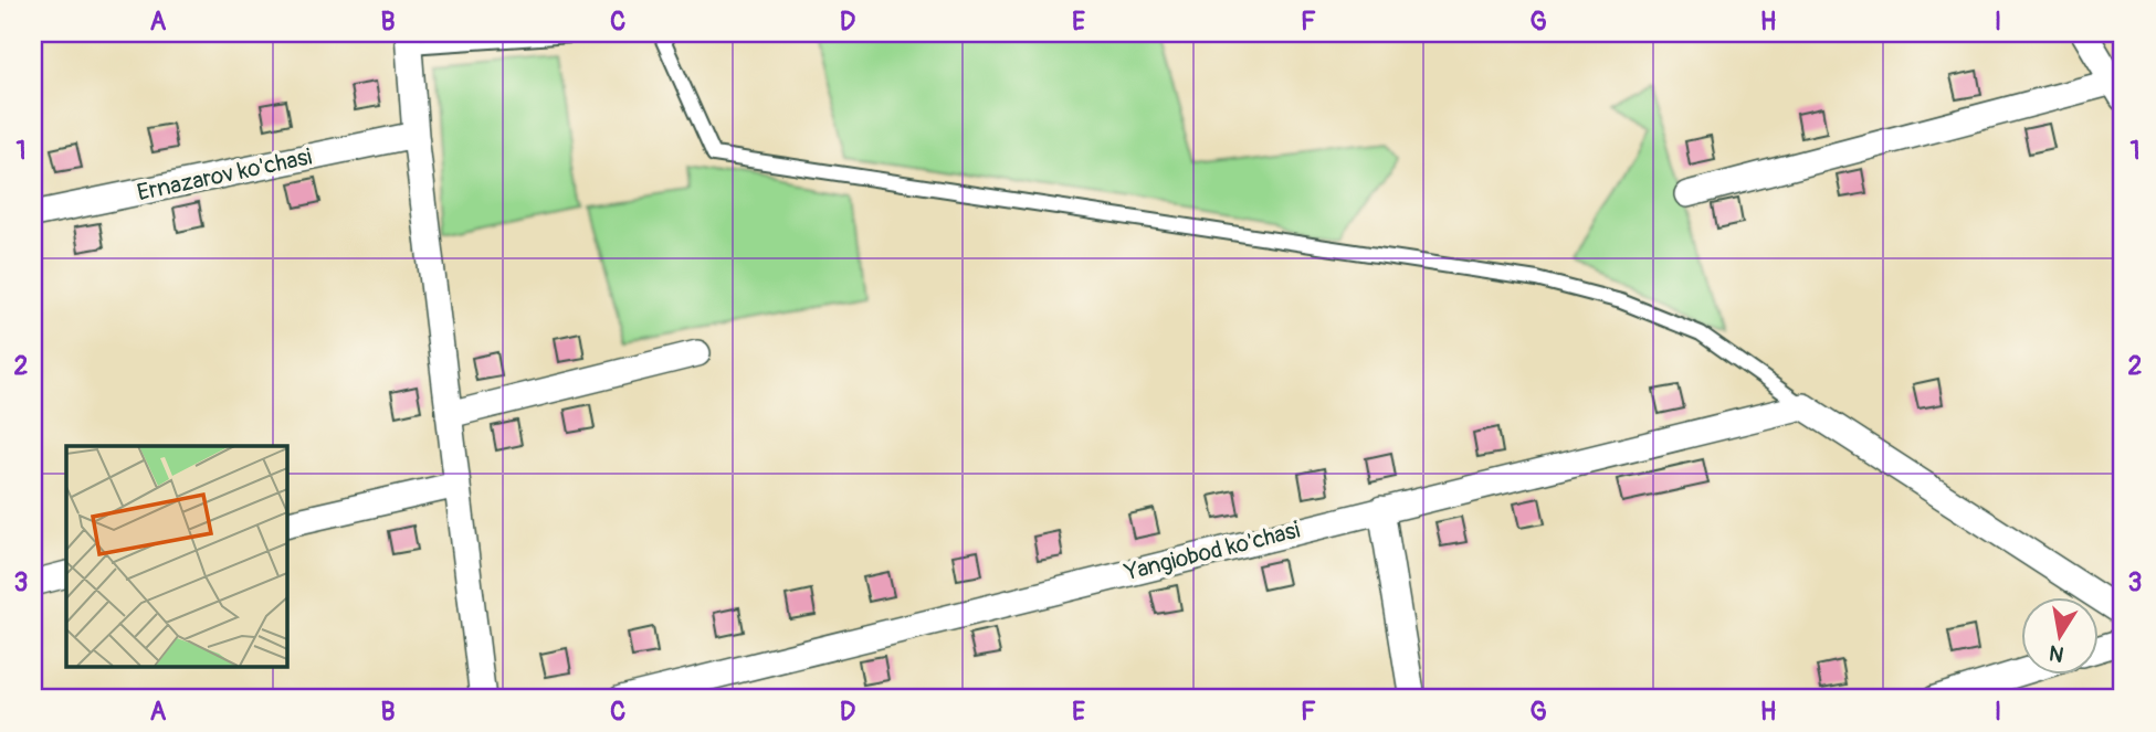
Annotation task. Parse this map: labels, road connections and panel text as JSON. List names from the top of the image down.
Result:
{
  "streets": {
    "street": ["Ernazarov ko'chasi", "Yangiobod ko'chasi"]
  },
  "north": "bottom",
  "grid": {
    "columns": [
      "A",
      "B",
      "C",
      "D",
      "E",
      "F",
      "G",
      "H",
      "I"
    ],
    "rows": ["1", "2", "3"]
  }
}
